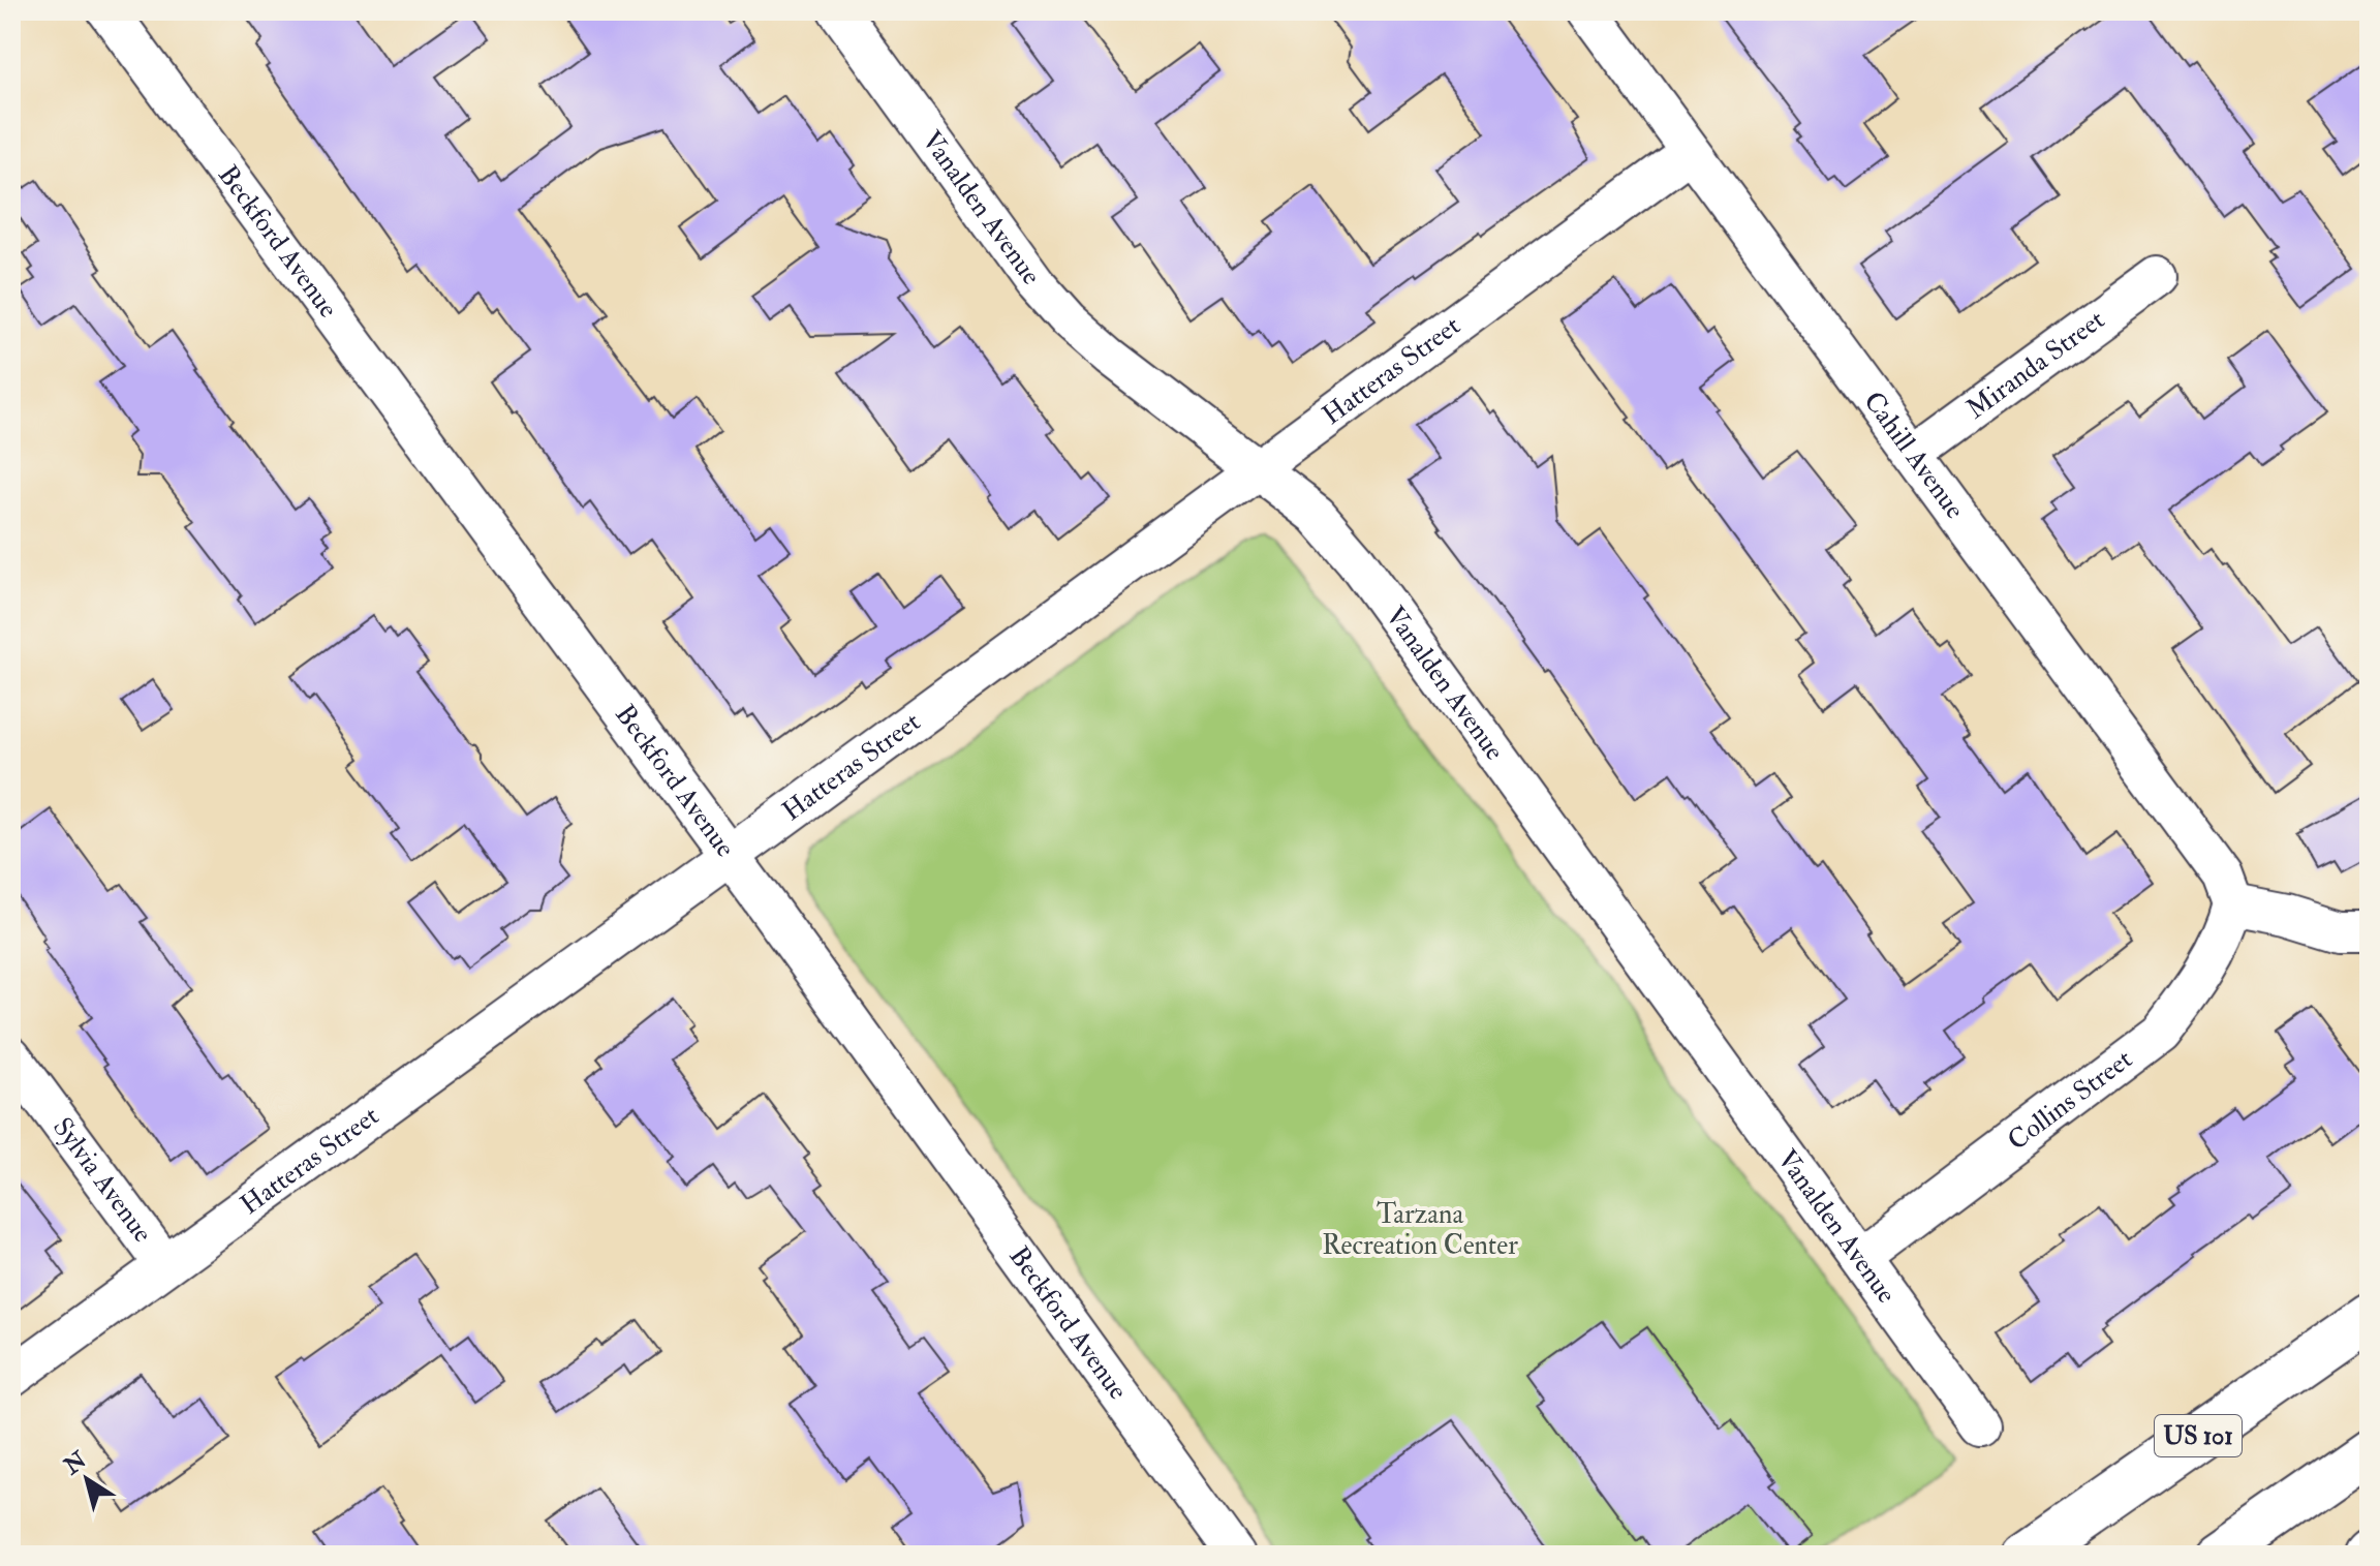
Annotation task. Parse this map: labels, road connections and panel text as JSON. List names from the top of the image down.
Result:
{
  "streets": {
    "highway": ["US 101"],
    "street": [
      "Vanalden Avenue",
      "Beckford Avenue",
      "Miranda Street",
      "Hatteras Street",
      "Cahill Avenue",
      "Collins Street",
      "Sylvia Avenue"
    ]
  },
  "crossings": [
    ["Vanalden Avenue", "Hatteras Street"],
    ["Vanalden Avenue", "Collins Street"],
    ["Beckford Avenue", "Hatteras Street"],
    ["Miranda Street", "Cahill Avenue"],
    ["Hatteras Street", "Cahill Avenue"],
    ["Hatteras Street", "Sylvia Avenue"],
    ["Cahill Avenue", "Collins Street"]
  ],
  "parks": ["Tarzana Recreation Center"],
  "north": "top left"
}
